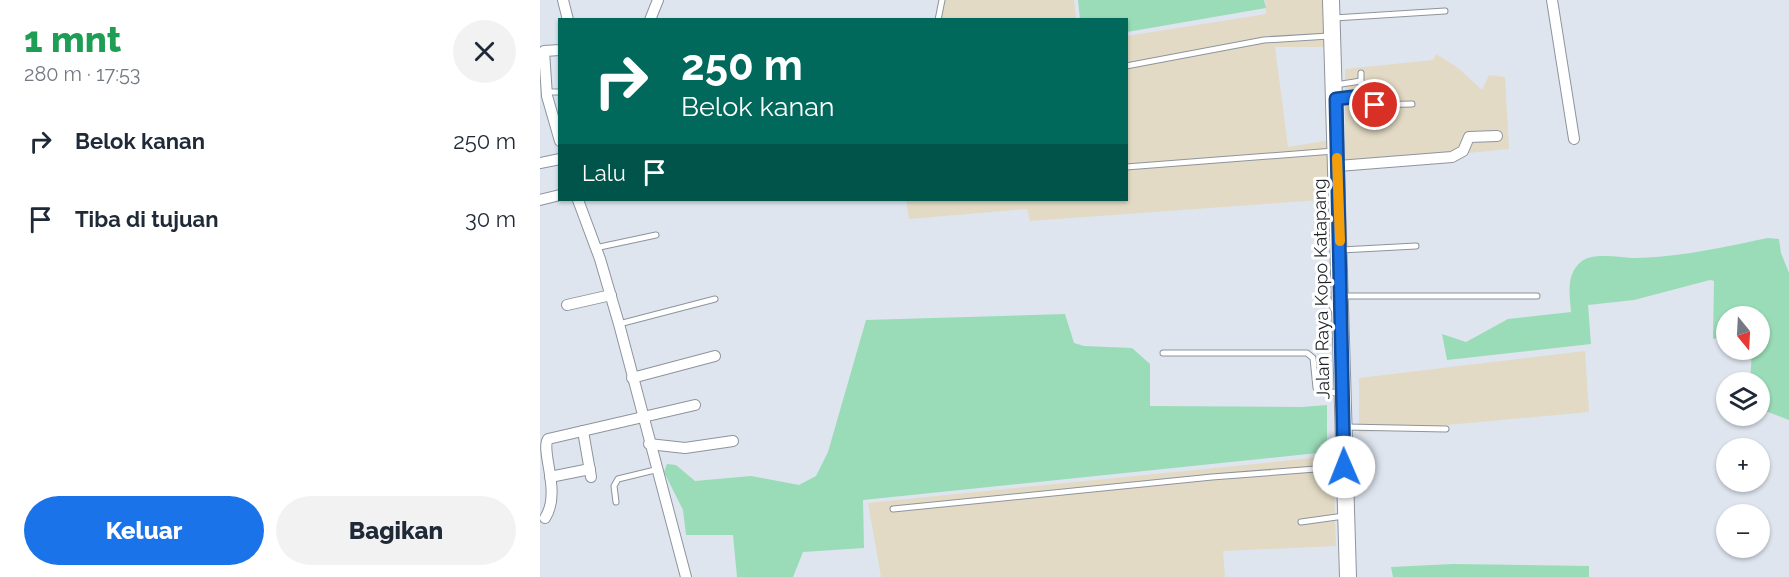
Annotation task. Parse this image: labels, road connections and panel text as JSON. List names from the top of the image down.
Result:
{
  "streets": {
    "main road": ["Jalan Raya Kopo Katapang"]
  },
  "north": "bottom",
  "page": {
    "heading": ["1 mnt", "280 m · 17:53"],
    "turn": ["250 m", "Belok kanan"],
    "list": [
      {
        "name": "Belok kanan",
        "value": "250 m"
      },
      {
        "name": "Tiba di tujuan",
        "value": "30 m"
      }
    ],
    "then": "Lalu",
    "map_buttons": ["+", "−"],
    "buttons": ["Keluar", "Bagikan"]
  }
}
